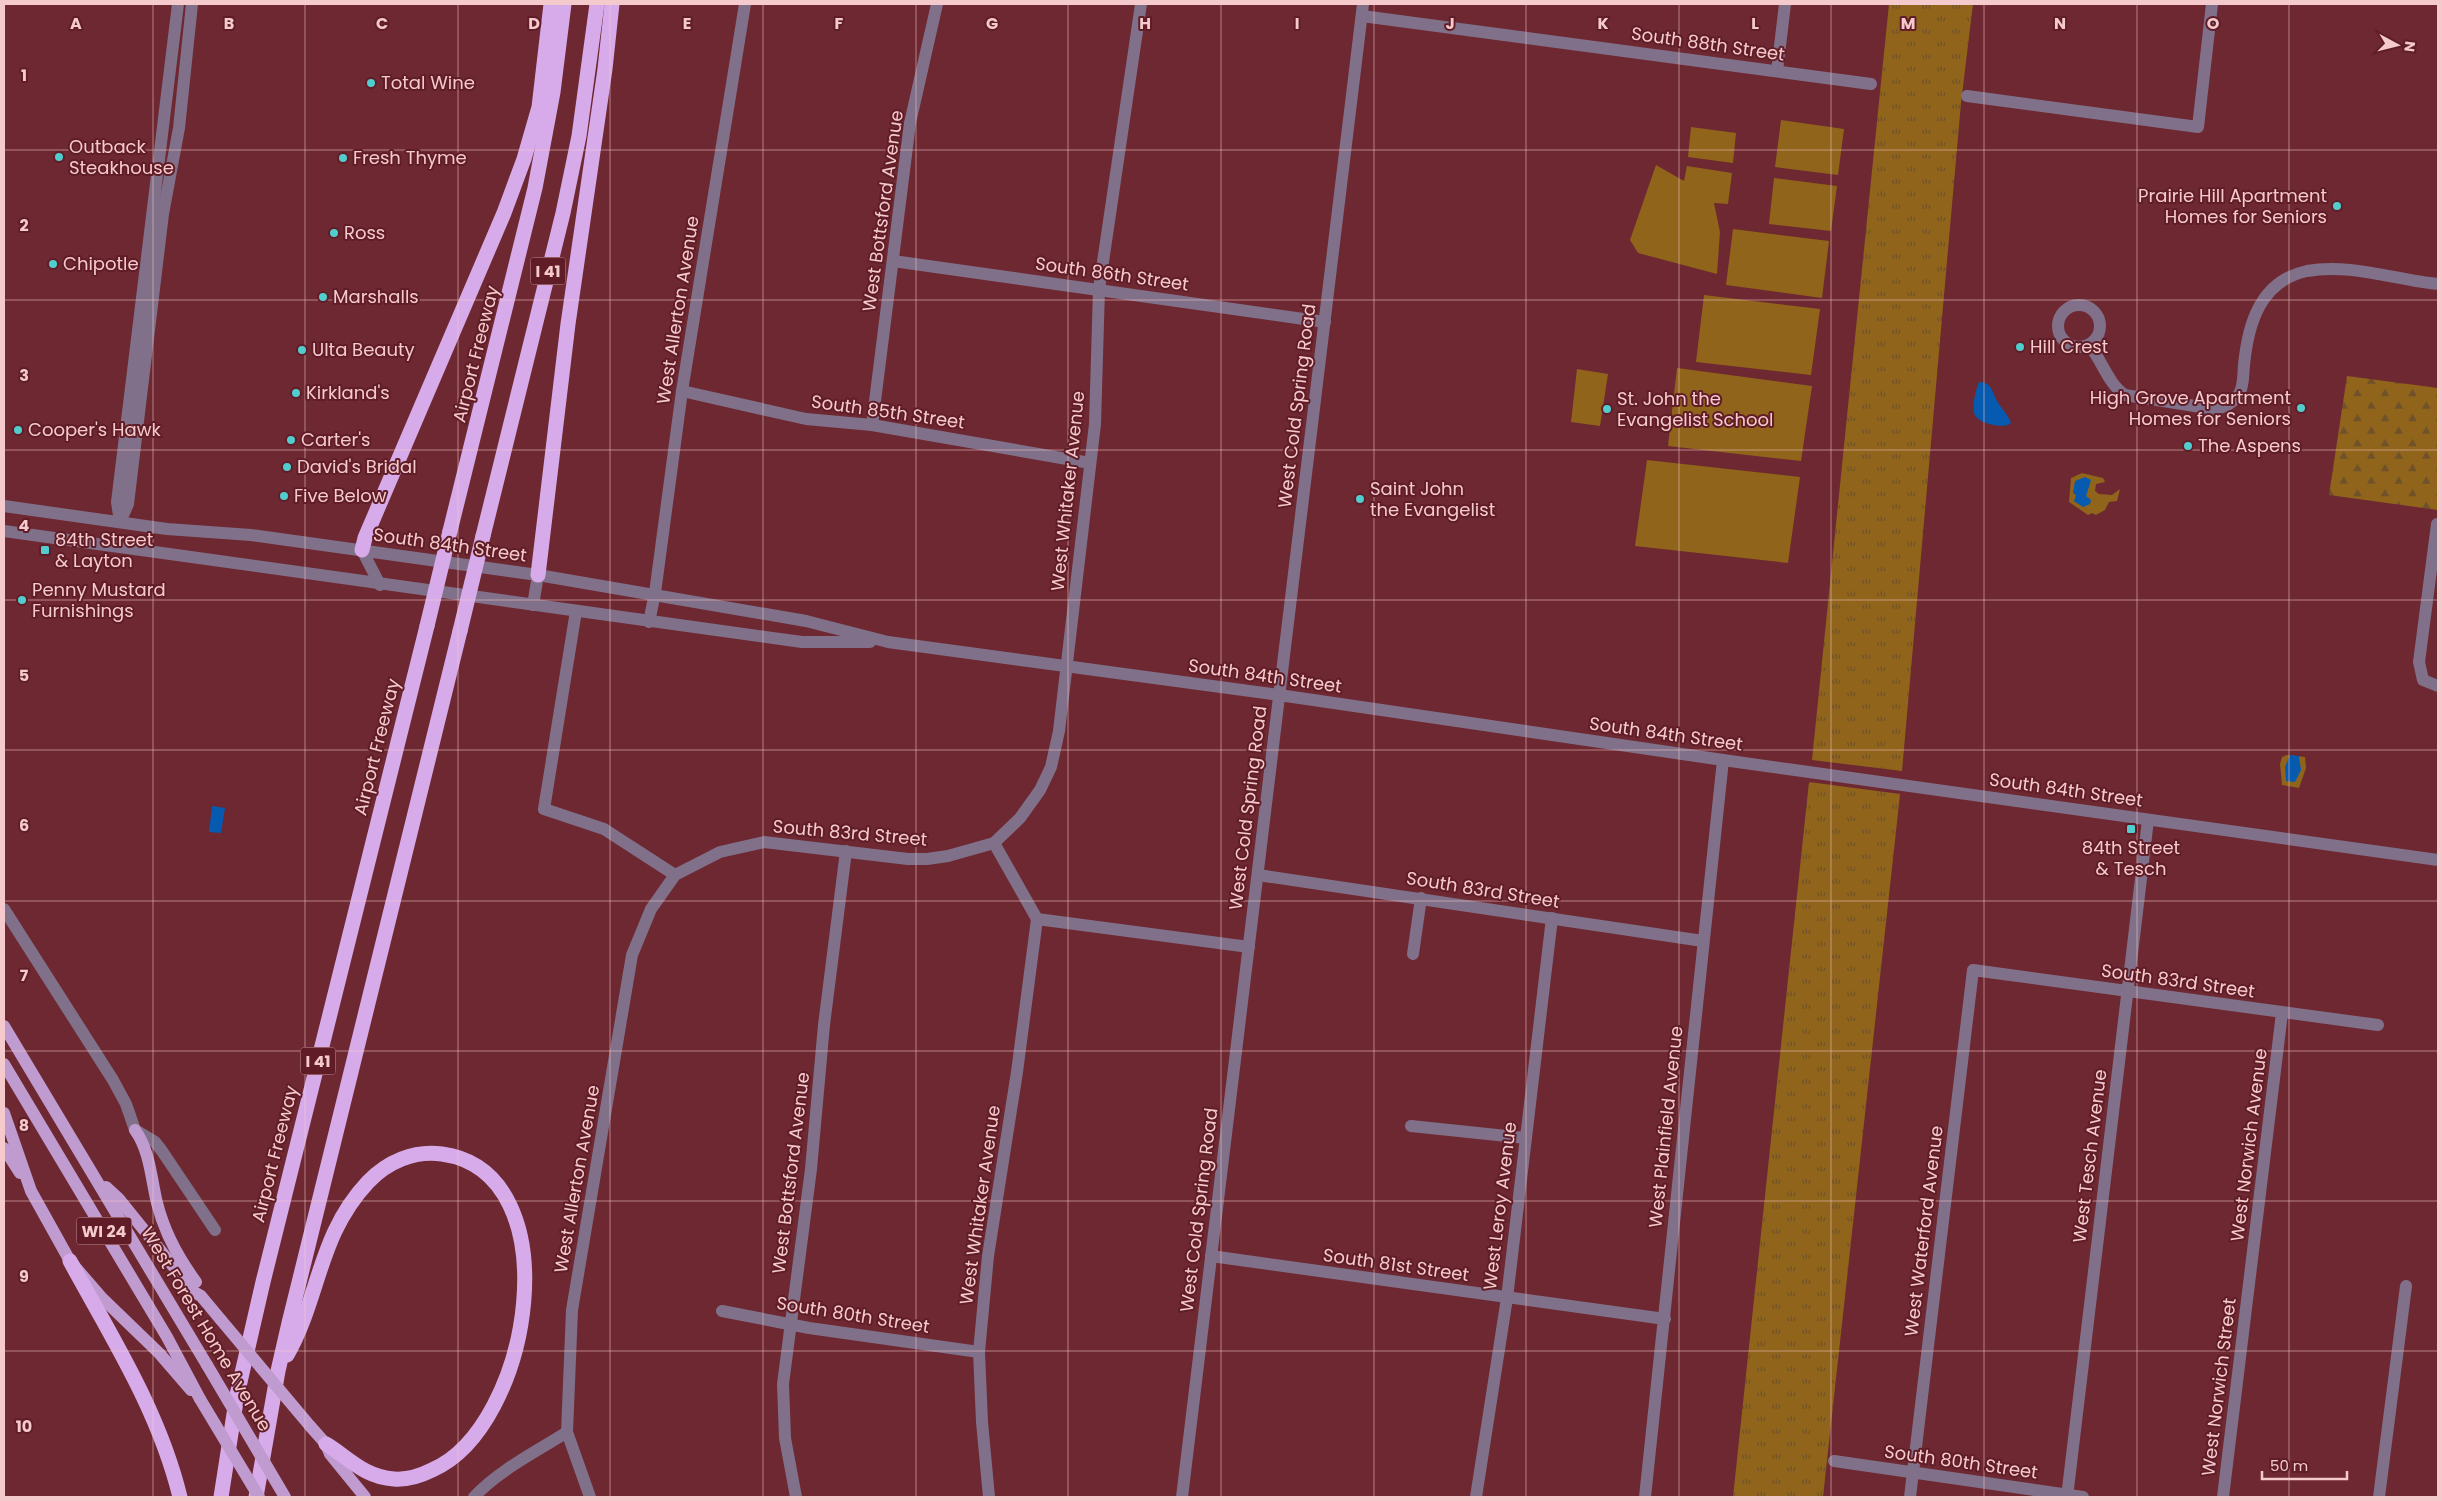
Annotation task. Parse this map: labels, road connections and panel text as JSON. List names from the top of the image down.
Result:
{
  "streets": {
    "highway": ["I 41", "Airport Freeway"],
    "main road": ["WI 24", "West Forest Home Avenue"],
    "street": [
      "South 88th Street",
      "West Bottsford Avenue",
      "South 86th Street",
      "West Allerton Avenue",
      "West Cold Spring Road",
      "South 85th Street",
      "West Whitaker Avenue",
      "South 84th Street",
      "South 83rd Street",
      "West Plainfield Avenue",
      "West Norwich Avenue",
      "West Tesch Avenue",
      "West Leroy Avenue",
      "West Waterford Avenue",
      "South 81st Street",
      "South 80th Street",
      "West Norwich Street"
    ]
  },
  "crossings": [
    ["South 88th Street", "West Cold Spring Road"],
    ["West Bottsford Avenue", "South 86th Street"],
    ["West Bottsford Avenue", "South 85th Street"],
    ["West Bottsford Avenue", "South 83rd Street"],
    ["West Bottsford Avenue", "South 80th Street"],
    ["I 41", "West Forest Home Avenue"],
    ["South 86th Street", "West Cold Spring Road"],
    ["South 86th Street", "West Whitaker Avenue"],
    ["West Allerton Avenue", "South 85th Street"],
    ["West Allerton Avenue", "South 84th Street"],
    ["West Allerton Avenue", "South 83rd Street"],
    ["West Cold Spring Road", "South 84th Street"],
    ["West Cold Spring Road", "South 83rd Street"],
    ["West Cold Spring Road", "South 81st Street"],
    ["South 85th Street", "West Whitaker Avenue"],
    ["West Whitaker Avenue", "South 84th Street"],
    ["West Whitaker Avenue", "South 83rd Street"],
    ["West Whitaker Avenue", "South 80th Street"],
    ["South 84th Street", "West Plainfield Avenue"],
    ["South 84th Street", "West Tesch Avenue"],
    ["South 83rd Street", "West Plainfield Avenue"],
    ["South 83rd Street", "West Norwich Avenue"],
    ["South 83rd Street", "West Tesch Avenue"],
    ["South 83rd Street", "West Leroy Avenue"],
    ["South 83rd Street", "West Waterford Avenue"],
    ["West Plainfield Avenue", "South 81st Street"],
    ["West Norwich Avenue", "West Norwich Street"],
    ["West Tesch Avenue", "South 80th Street"],
    ["West Leroy Avenue", "South 81st Street"],
    ["West Waterford Avenue", "South 80th Street"]
  ],
  "places": {
    "other": [
      "Total Wine",
      "Outback Steakhouse",
      "Fresh Thyme",
      "Prairie Hill Apartment Homes for Seniors",
      "Ross",
      "Chipotle",
      "Marshalls",
      "Hill Crest",
      "Ulta Beauty",
      "Kirkland's",
      "High Grove Apartment Homes for Seniors",
      "St. John the Evangelist School",
      "Cooper's Hawk",
      "Carter's",
      "The Aspens",
      "David's Bridal",
      "Five Below",
      "Saint John the Evangelist",
      "Penny Mustard Furnishings"
    ],
    "transit": ["84th Street & Layton", "84th Street & Tesch"]
  },
  "scale_bar": "50 m",
  "north": "right",
  "grid": {
    "columns": [
      "A",
      "B",
      "C",
      "D",
      "E",
      "F",
      "G",
      "H",
      "I",
      "J",
      "K",
      "L",
      "M",
      "N",
      "O"
    ],
    "rows": [
      "1",
      "2",
      "3",
      "4",
      "5",
      "6",
      "7",
      "8",
      "9",
      "10"
    ]
  }
}
